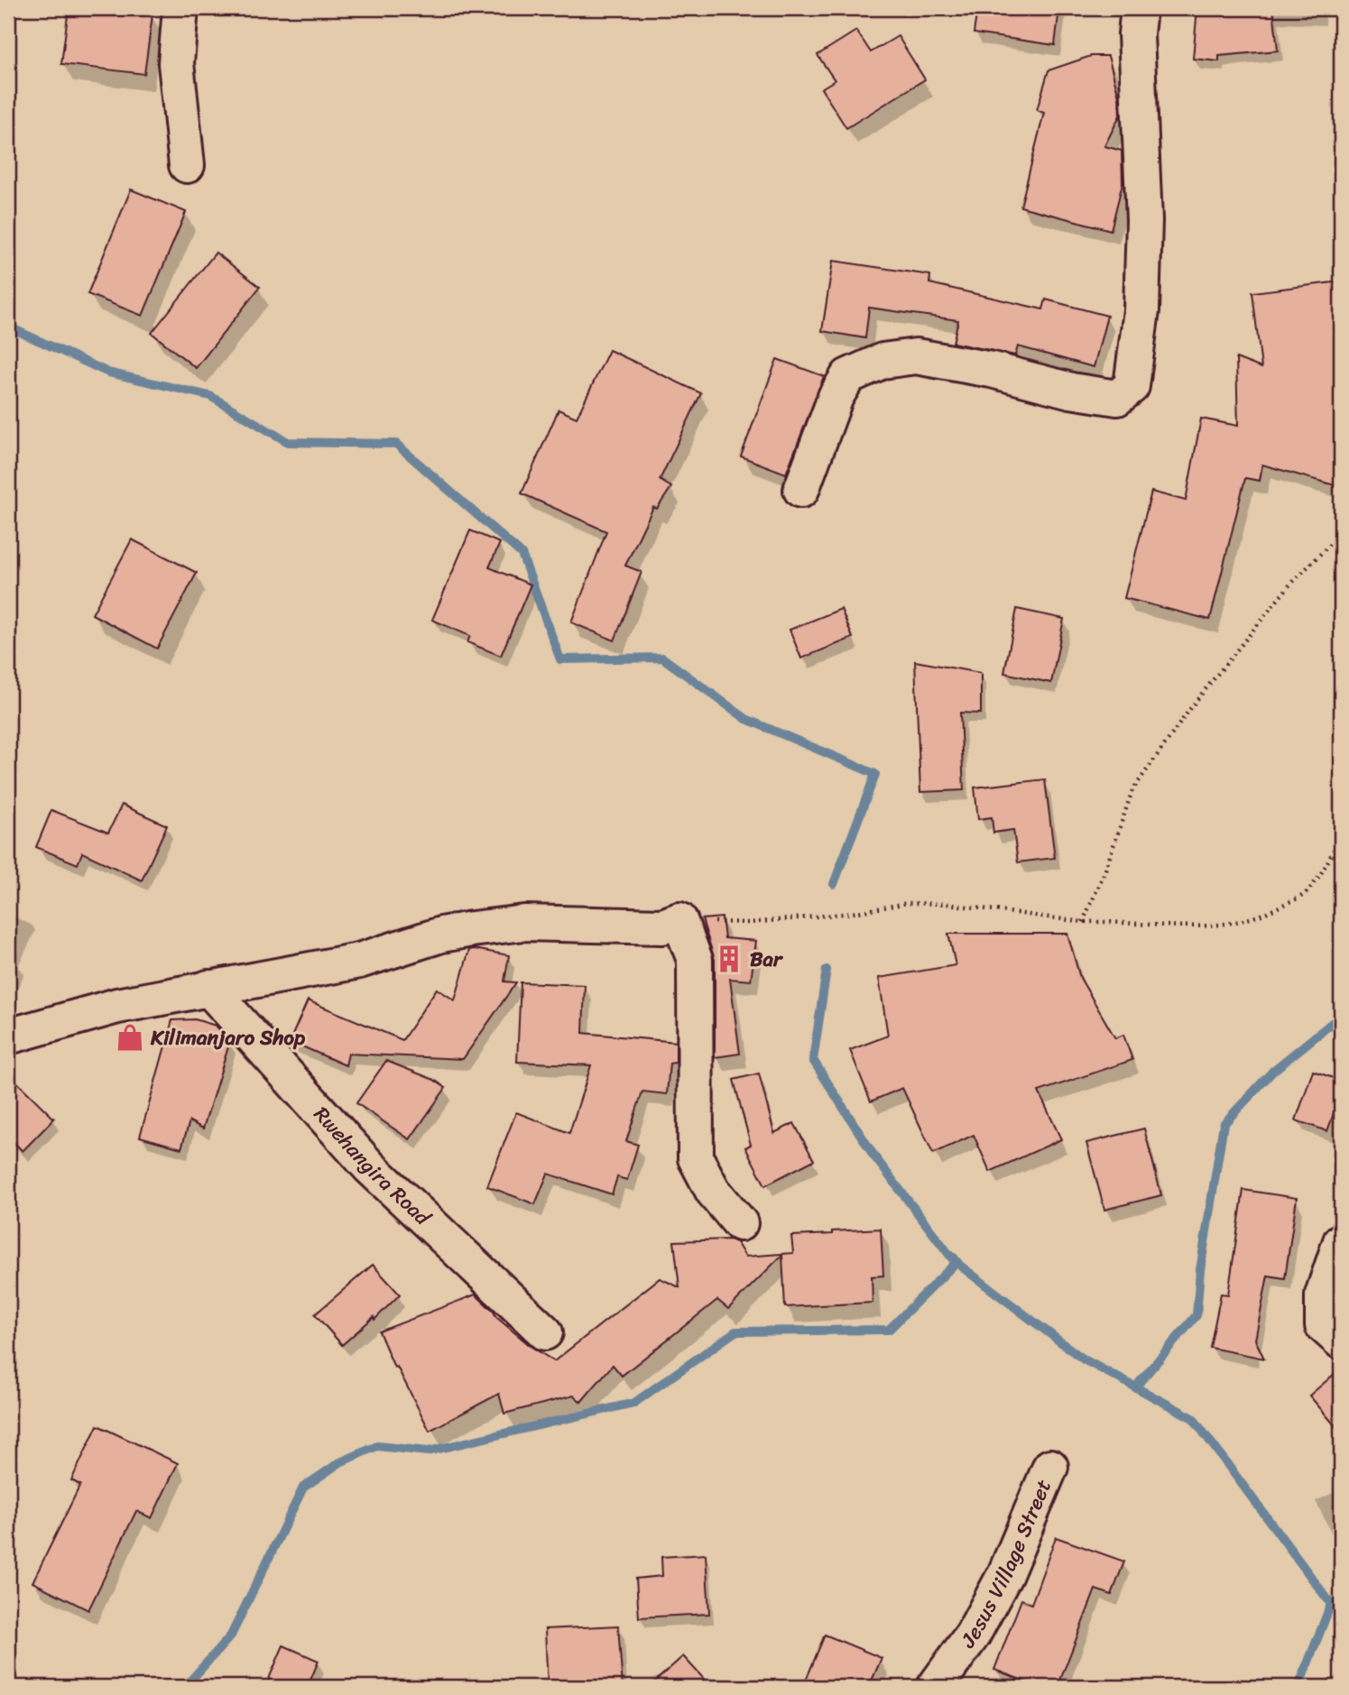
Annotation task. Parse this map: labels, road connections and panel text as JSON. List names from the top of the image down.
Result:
{
  "streets": {
    "street": ["Rwehangira Road", "Jesus Village Street"]
  },
  "places": {
    "building": ["Bar"],
    "shop": ["Kilimanjaro Shop"]
  }
}
